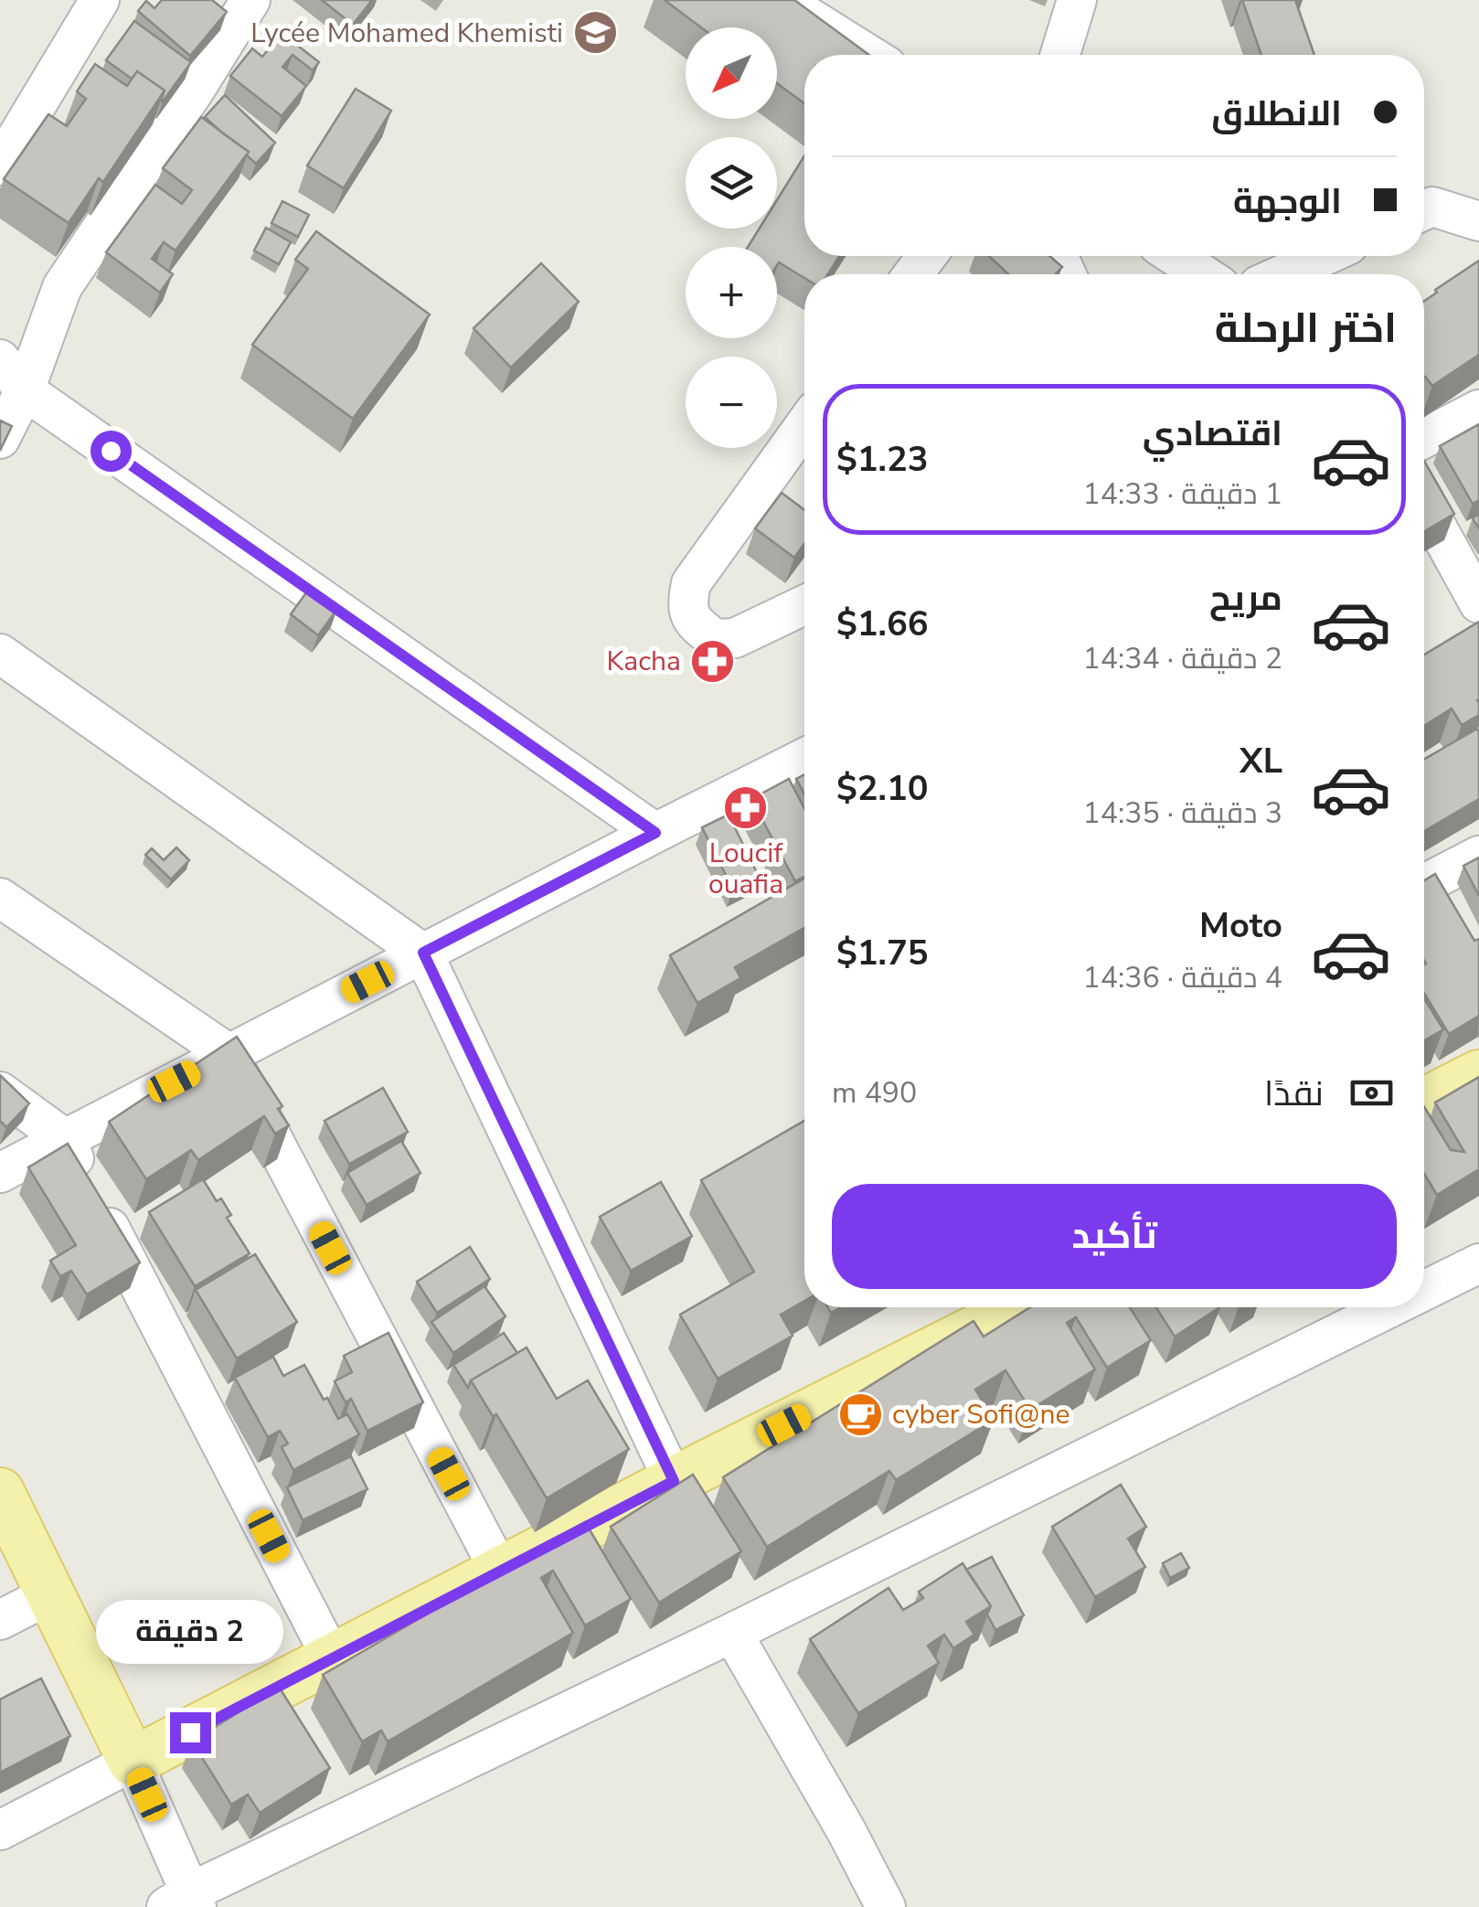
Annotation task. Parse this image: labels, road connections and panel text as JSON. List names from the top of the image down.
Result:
{
  "places": {
    "school or university": ["Lycée Mohamed Khemisti"],
    "pharmacy": ["Kacha", "Loucif ouafia"],
    "cafe": ["cyber Sofi@ne"]
  },
  "north": "bottom left",
  "page": {
    "map_buttons": ["+", "−"],
    "banner": ["الانطلاق", "الوجهة"],
    "heading": "اختر الرحلة",
    "list": [
      {
        "name": "اقتصادي",
        "note": "1 دقيقة · 14:33",
        "value": "$1.23"
      },
      {
        "name": "مريح",
        "note": "2 دقيقة · 14:34",
        "value": "$1.66"
      },
      {
        "name": "XL",
        "note": "3 دقيقة · 14:35",
        "value": "$2.10"
      },
      {
        "name": "Moto",
        "note": "4 دقيقة · 14:36",
        "value": "$1.75"
      }
    ],
    "pay": ["نقدًا", "490 m"],
    "buttons": "تأكيد",
    "bubble": "2 دقيقة"
  }
}
